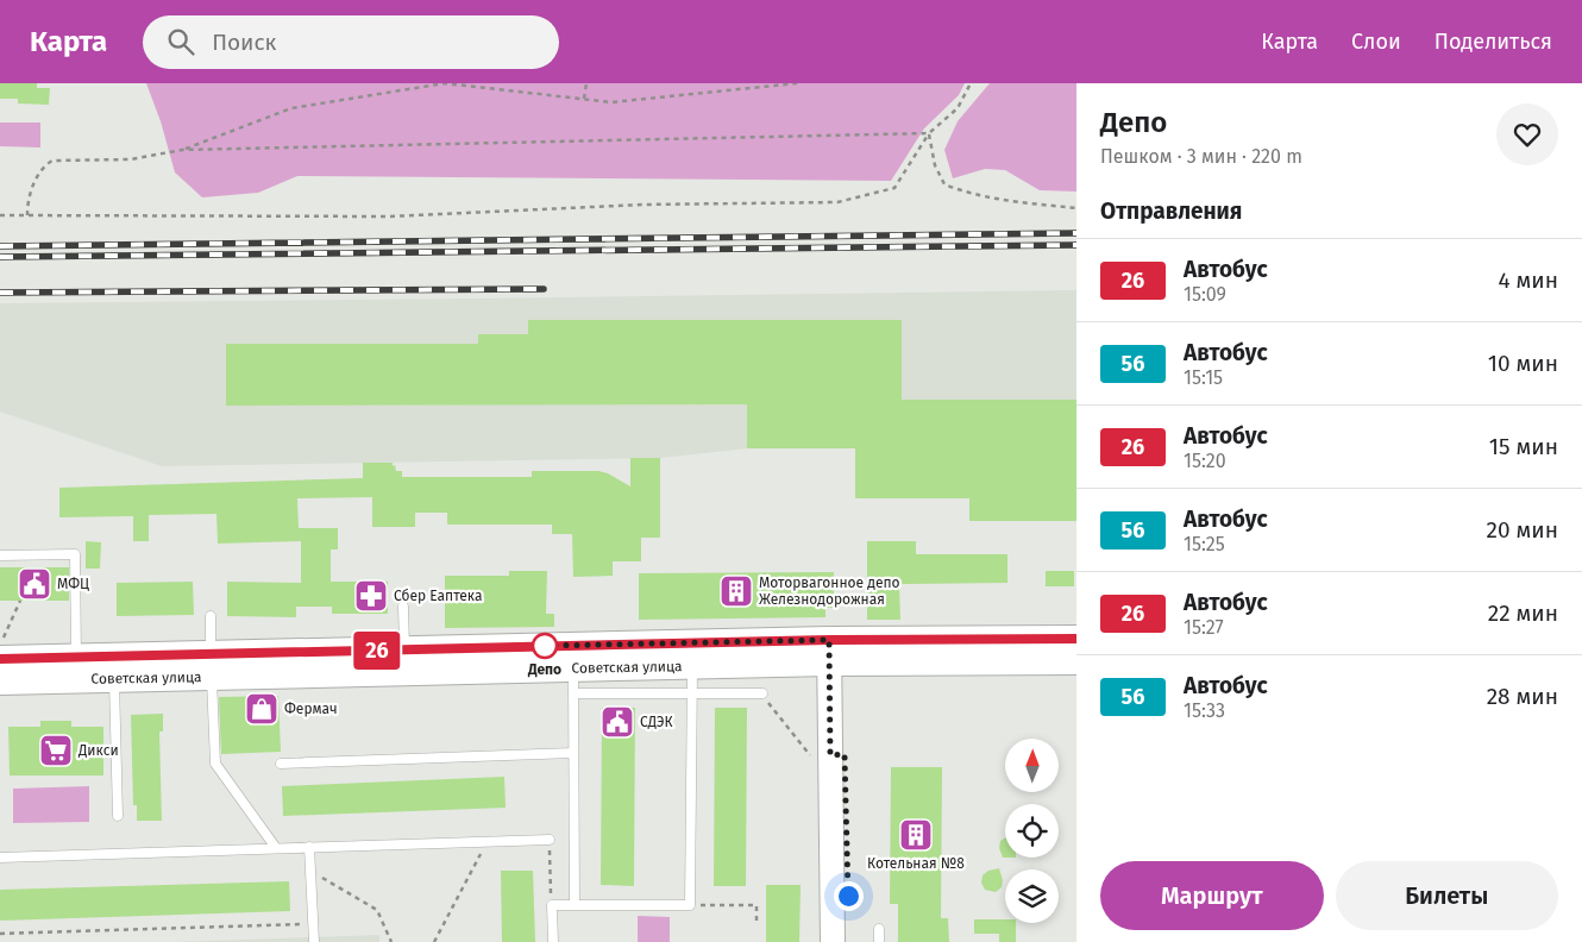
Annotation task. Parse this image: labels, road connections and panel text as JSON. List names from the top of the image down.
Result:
{
  "streets": {
    "main road": ["Советская улица"]
  },
  "places": {
    "public building": ["МФЦ", "СДЭК"],
    "building": ["Моторвагонное депо Железнодорожная", "Котельная №8"],
    "pharmacy": ["Сбер Еаптека"],
    "other": ["Депо"],
    "shop": ["Фермач"],
    "supermarket": ["Дикси"]
  },
  "lines": ["bus line 26"],
  "north": "top",
  "page": {
    "header": "Карта",
    "search": "Поиск",
    "nav": ["Карта", "Слои", "Поделиться"],
    "on_map": "26",
    "heading": [
      ["Депо", "Пешком · 3 мин · 220 m"],
      "Отправления"
    ],
    "list": [
      {
        "mark": "26",
        "name": "Автобус",
        "note": "15:09",
        "value": "4 мин"
      },
      {
        "mark": "56",
        "name": "Автобус",
        "note": "15:15",
        "value": "10 мин"
      },
      {
        "mark": "26",
        "name": "Автобус",
        "note": "15:20",
        "value": "15 мин"
      },
      {
        "mark": "56",
        "name": "Автобус",
        "note": "15:25",
        "value": "20 мин"
      },
      {
        "mark": "26",
        "name": "Автобус",
        "note": "15:27",
        "value": "22 мин"
      },
      {
        "mark": "56",
        "name": "Автобус",
        "note": "15:33",
        "value": "28 мин"
      }
    ],
    "buttons": ["Маршрут", "Билеты"]
  }
}
